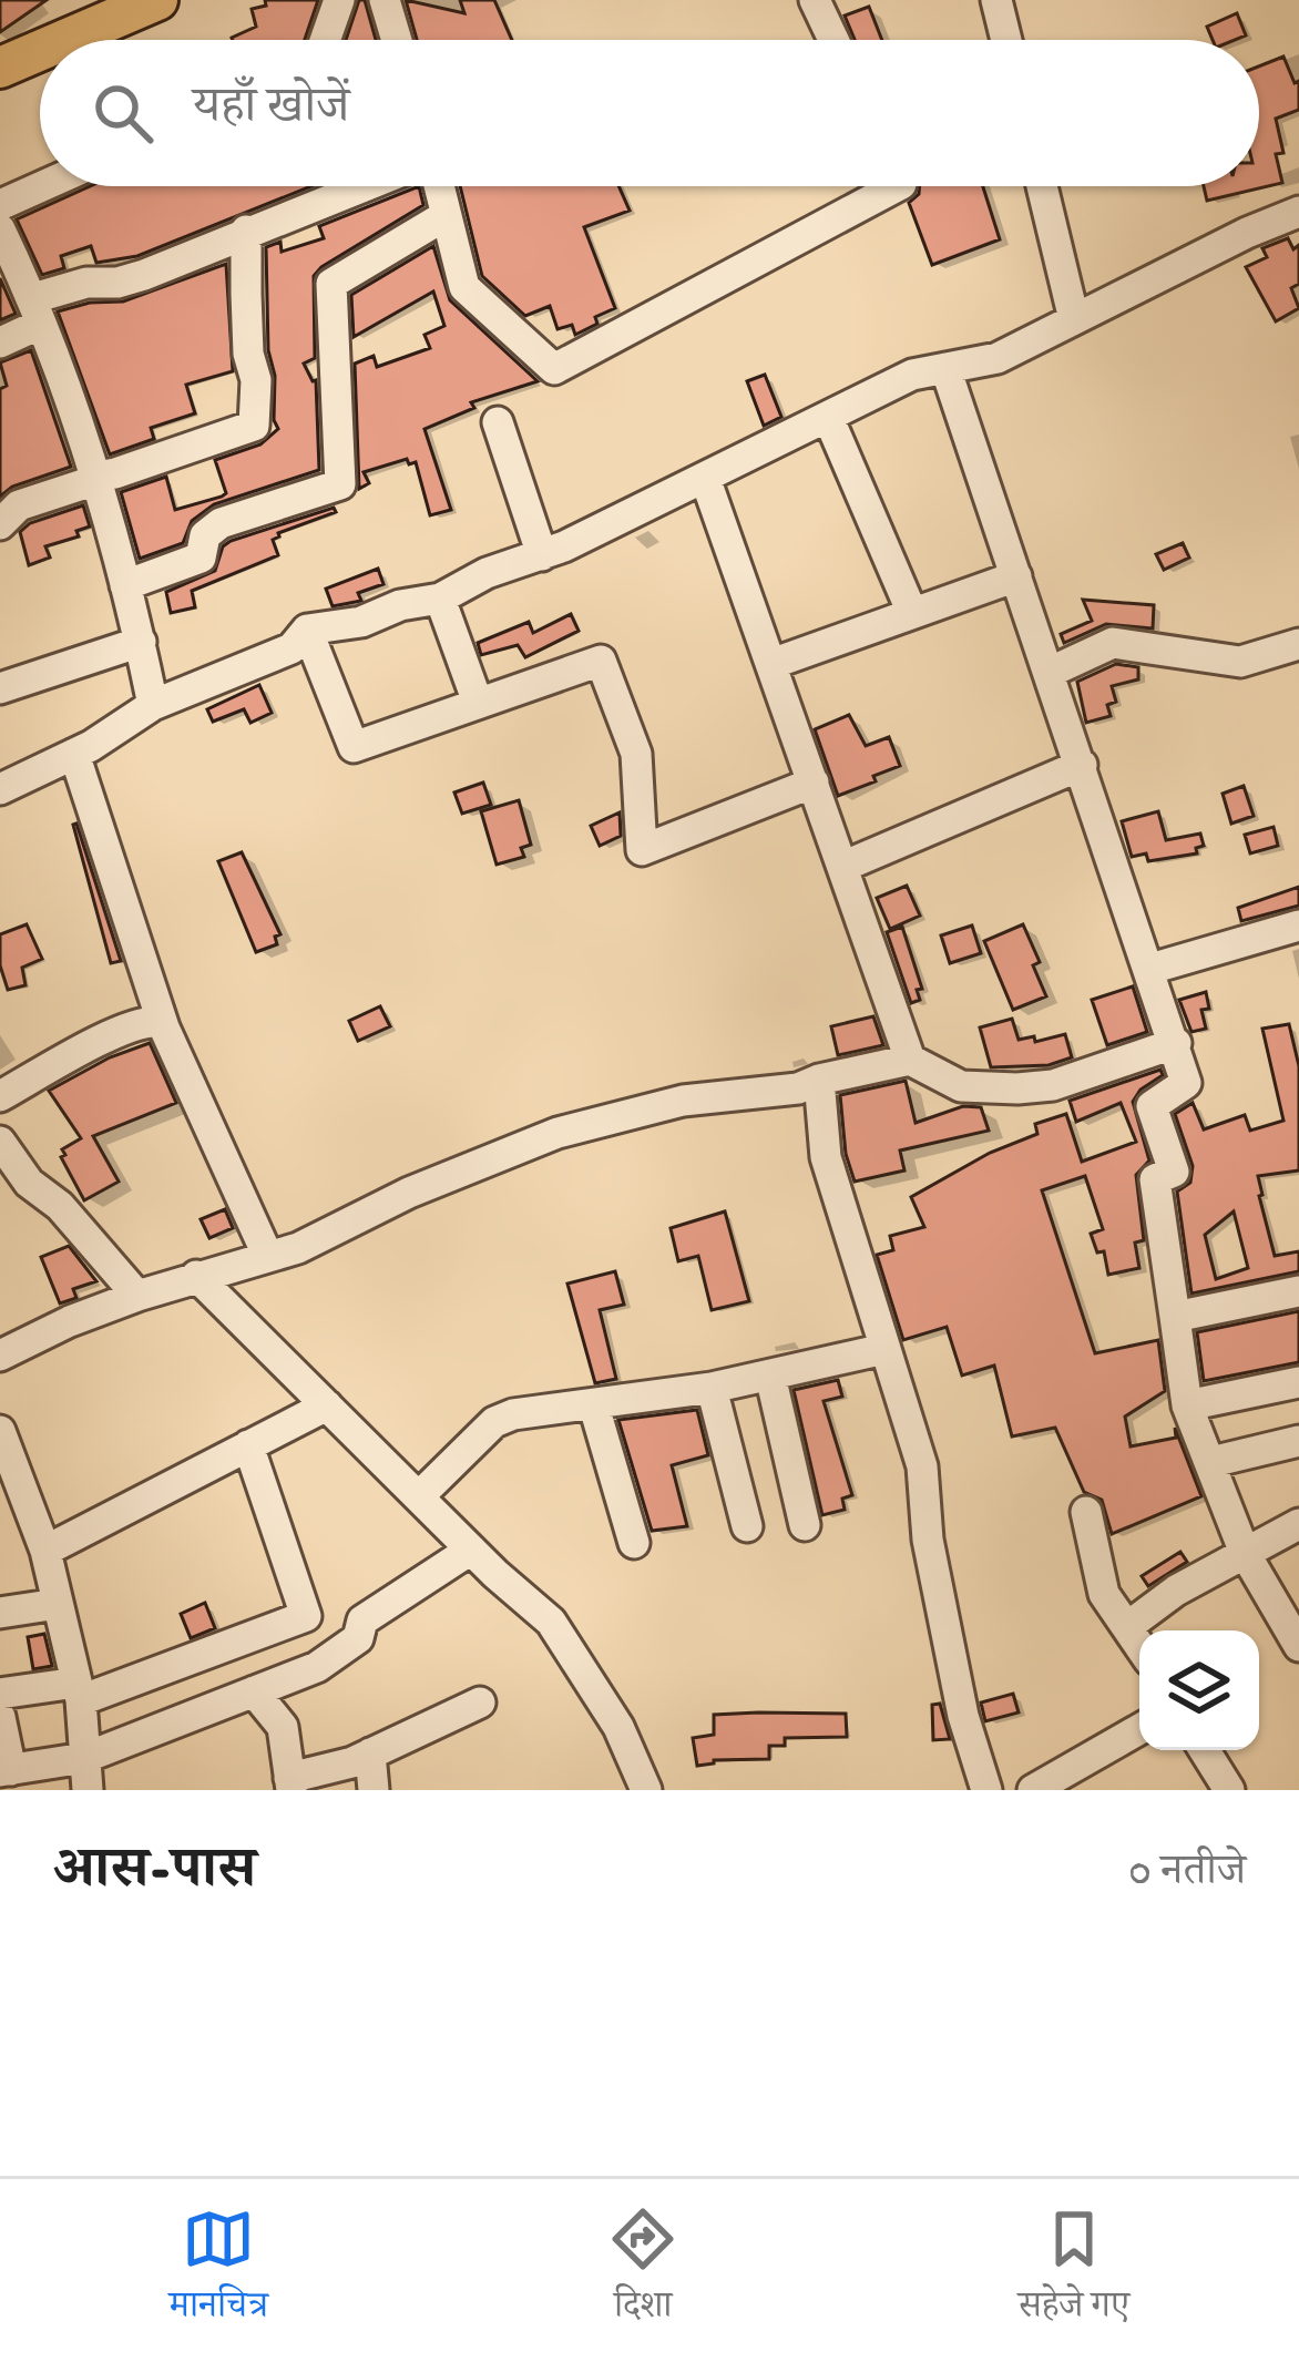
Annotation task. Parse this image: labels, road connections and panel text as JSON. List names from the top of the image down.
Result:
{
  "page": {
    "search": "यहाँ खोजें",
    "heading": ["आस-पास", "0 नतीजे"],
    "nav": ["मानचित्र", "दिशा", "सहेजे गए"]
  }
}
